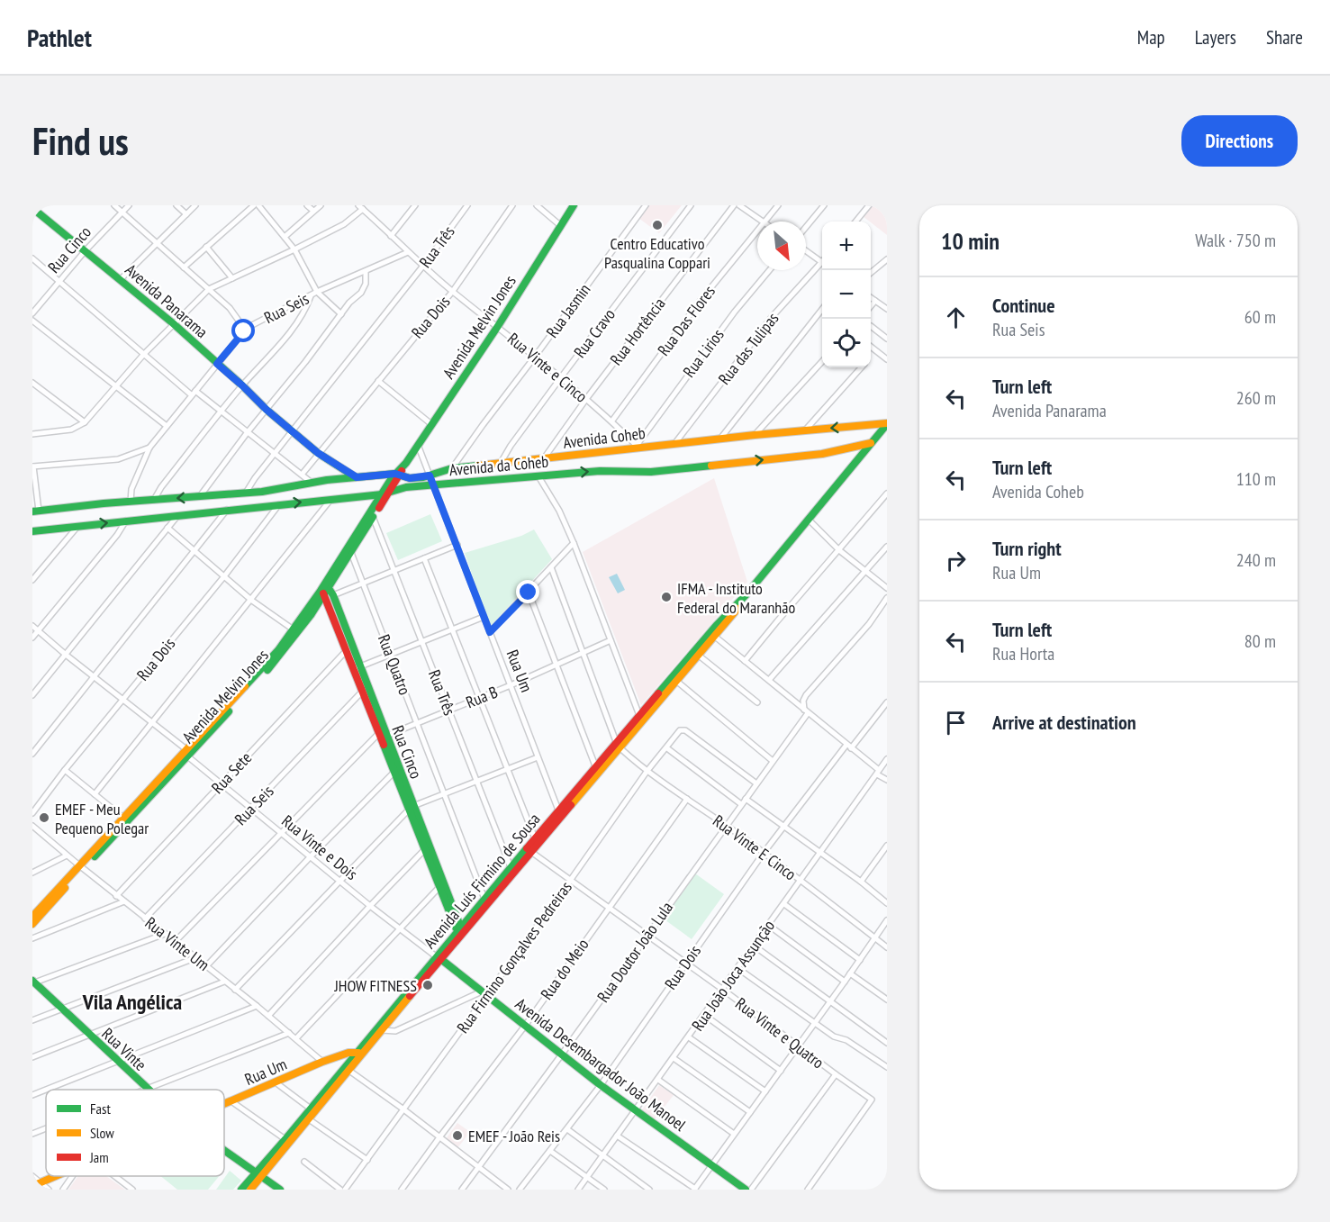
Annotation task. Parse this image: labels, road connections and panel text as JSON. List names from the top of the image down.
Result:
{
  "streets": {
    "main road": [
      "Rua Cinco",
      "Avenida Panarama",
      "Avenida Melvin Jones",
      "Avenida Coheb",
      "Avenida da Coheb",
      "Rua Um",
      "Avenida Luís Firmino de Sousa",
      "Rua Vinte",
      "Avenida Desembargador João Manoel"
    ],
    "street": [
      "Rua Três",
      "Rua Seis",
      "Rua Jasmin",
      "Rua Dois",
      "Rua Das Flores",
      "Rua Hortência",
      "Rua Cravo",
      "Rua das Tulipas",
      "Rua Lirios",
      "Rua Vinte e Cinco",
      "Rua Quatro",
      "Rua B",
      "Rua Sete",
      "Rua Vinte e Dois",
      "Rua Vinte E Cinco",
      "Rua Vinte Um",
      "Rua Doutor João Lula",
      "Rua Firmino Gonçalves Pedreiras",
      "Rua do Meio",
      "Rua João Joca Assunção",
      "Rua Vinte e Quatro"
    ]
  },
  "crossings": [
    ["Rua Três", "Avenida Panarama"],
    ["Rua Três", "Avenida Melvin Jones"],
    ["Rua Três", "Rua Vinte e Cinco"],
    ["Rua Três", "Rua B"],
    ["Rua Três", "Avenida Luís Firmino de Sousa"],
    ["Rua Cinco", "Avenida Panarama"],
    ["Rua Cinco", "Rua Seis"],
    ["Rua Cinco", "Avenida Melvin Jones"],
    ["Rua Cinco", "Rua Um"],
    ["Rua Cinco", "Rua B"],
    ["Rua Cinco", "Rua Sete"],
    ["Rua Cinco", "Rua Vinte e Dois"],
    ["Rua Cinco", "Avenida Luís Firmino de Sousa"],
    ["Rua Cinco", "Rua Vinte Um"],
    ["Avenida Panarama", "Rua Seis"],
    ["Avenida Panarama", "Rua Dois"],
    ["Avenida Panarama", "Avenida Coheb"],
    ["Rua Seis", "Rua Vinte e Cinco"],
    ["Rua Seis", "Rua Vinte e Dois"],
    ["Rua Seis", "Rua Vinte Um"],
    ["Rua Jasmin", "Rua Vinte e Cinco"],
    ["Rua Jasmin", "Avenida Coheb"],
    ["Rua Dois", "Rua Vinte e Cinco"],
    ["Rua Dois", "Avenida da Coheb"],
    ["Rua Dois", "Rua Vinte e Dois"],
    ["Rua Dois", "Rua Vinte E Cinco"],
    ["Rua Dois", "Rua Vinte e Quatro"],
    ["Rua Dois", "Avenida Desembargador João Manoel"],
    ["Rua Das Flores", "Rua Vinte e Cinco"],
    ["Avenida Melvin Jones", "Rua Vinte e Cinco"],
    ["Avenida Melvin Jones", "Avenida Coheb"],
    ["Avenida Melvin Jones", "Avenida da Coheb"],
    ["Avenida Melvin Jones", "Rua Quatro"],
    ["Avenida Melvin Jones", "Rua Um"],
    ["Avenida Melvin Jones", "Rua Vinte e Dois"],
    ["Avenida Melvin Jones", "Rua Vinte Um"],
    ["Rua Hortência", "Rua Vinte e Cinco"],
    ["Rua Hortência", "Avenida Coheb"],
    ["Rua Cravo", "Rua Vinte e Cinco"],
    ["Rua Cravo", "Avenida Coheb"],
    ["Rua das Tulipas", "Avenida Coheb"],
    ["Rua Lirios", "Rua Vinte e Cinco"],
    ["Rua Lirios", "Avenida Coheb"],
    ["Rua Vinte e Cinco", "Avenida Coheb"],
    ["Avenida Coheb", "Rua Um"],
    ["Avenida Coheb", "Avenida Luís Firmino de Sousa"],
    ["Avenida da Coheb", "Rua Um"],
    ["Avenida da Coheb", "Avenida Luís Firmino de Sousa"],
    ["Rua Quatro", "Rua B"],
    ["Rua Quatro", "Avenida Luís Firmino de Sousa"],
    ["Rua Um", "Rua B"],
    ["Rua Um", "Rua Vinte e Dois"],
    ["Rua Um", "Avenida Luís Firmino de Sousa"],
    ["Rua Um", "Rua Vinte Um"],
    ["Rua Sete", "Rua Vinte e Dois"],
    ["Rua Sete", "Rua Vinte Um"],
    ["Rua Vinte e Dois", "Avenida Luís Firmino de Sousa"],
    ["Rua Vinte e Dois", "Avenida Desembargador João Manoel"],
    ["Rua Vinte E Cinco", "Avenida Luís Firmino de Sousa"],
    ["Rua Vinte E Cinco", "Rua Doutor João Lula"],
    ["Rua Vinte E Cinco", "Rua Firmino Gonçalves Pedreiras"],
    ["Rua Vinte E Cinco", "Rua do Meio"],
    ["Rua Vinte E Cinco", "Rua João Joca Assunção"],
    ["Avenida Luís Firmino de Sousa", "Rua Vinte e Quatro"],
    ["Avenida Luís Firmino de Sousa", "Rua Vinte"],
    ["Avenida Luís Firmino de Sousa", "Avenida Desembargador João Manoel"],
    ["Rua Doutor João Lula", "Rua Firmino Gonçalves Pedreiras"],
    ["Rua Doutor João Lula", "Rua Vinte e Quatro"],
    ["Rua Doutor João Lula", "Avenida Desembargador João Manoel"],
    ["Rua Firmino Gonçalves Pedreiras", "Rua Vinte e Quatro"],
    ["Rua Firmino Gonçalves Pedreiras", "Avenida Desembargador João Manoel"],
    ["Rua do Meio", "Rua Vinte e Quatro"],
    ["Rua do Meio", "Avenida Desembargador João Manoel"],
    ["Rua João Joca Assunção", "Rua Vinte e Quatro"],
    ["Rua João Joca Assunção", "Avenida Desembargador João Manoel"]
  ],
  "one_way": ["Avenida da Coheb"],
  "districts": ["Vila Angélica"],
  "places": [
    "Centro Educativo Pasqualina Coppari",
    "IFMA - Instituto Federal do Maranhão",
    "EMEF - Meu Pequeno Polegar",
    "JHOW FITNESS",
    "EMEF - João Reis"
  ],
  "legend": ["Fast", "Slow", "Jam"],
  "north": "bottom right",
  "page": {
    "header": "Pathlet",
    "nav": ["Map", "Layers", "Share"],
    "buttons": "Directions",
    "title": "Find us",
    "heading": ["10 min", "Walk · 750 m"],
    "map_buttons": ["+", "−"],
    "list": [
      ["Continue", "Rua Seis", "60 m"],
      ["Turn left", "Avenida Panarama", "260 m"],
      ["Turn left", "Avenida Coheb", "110 m"],
      ["Turn right", "Rua Um", "240 m"],
      ["Turn left", "Rua Horta", "80 m"],
      "Arrive at destination"
    ]
  }
}
